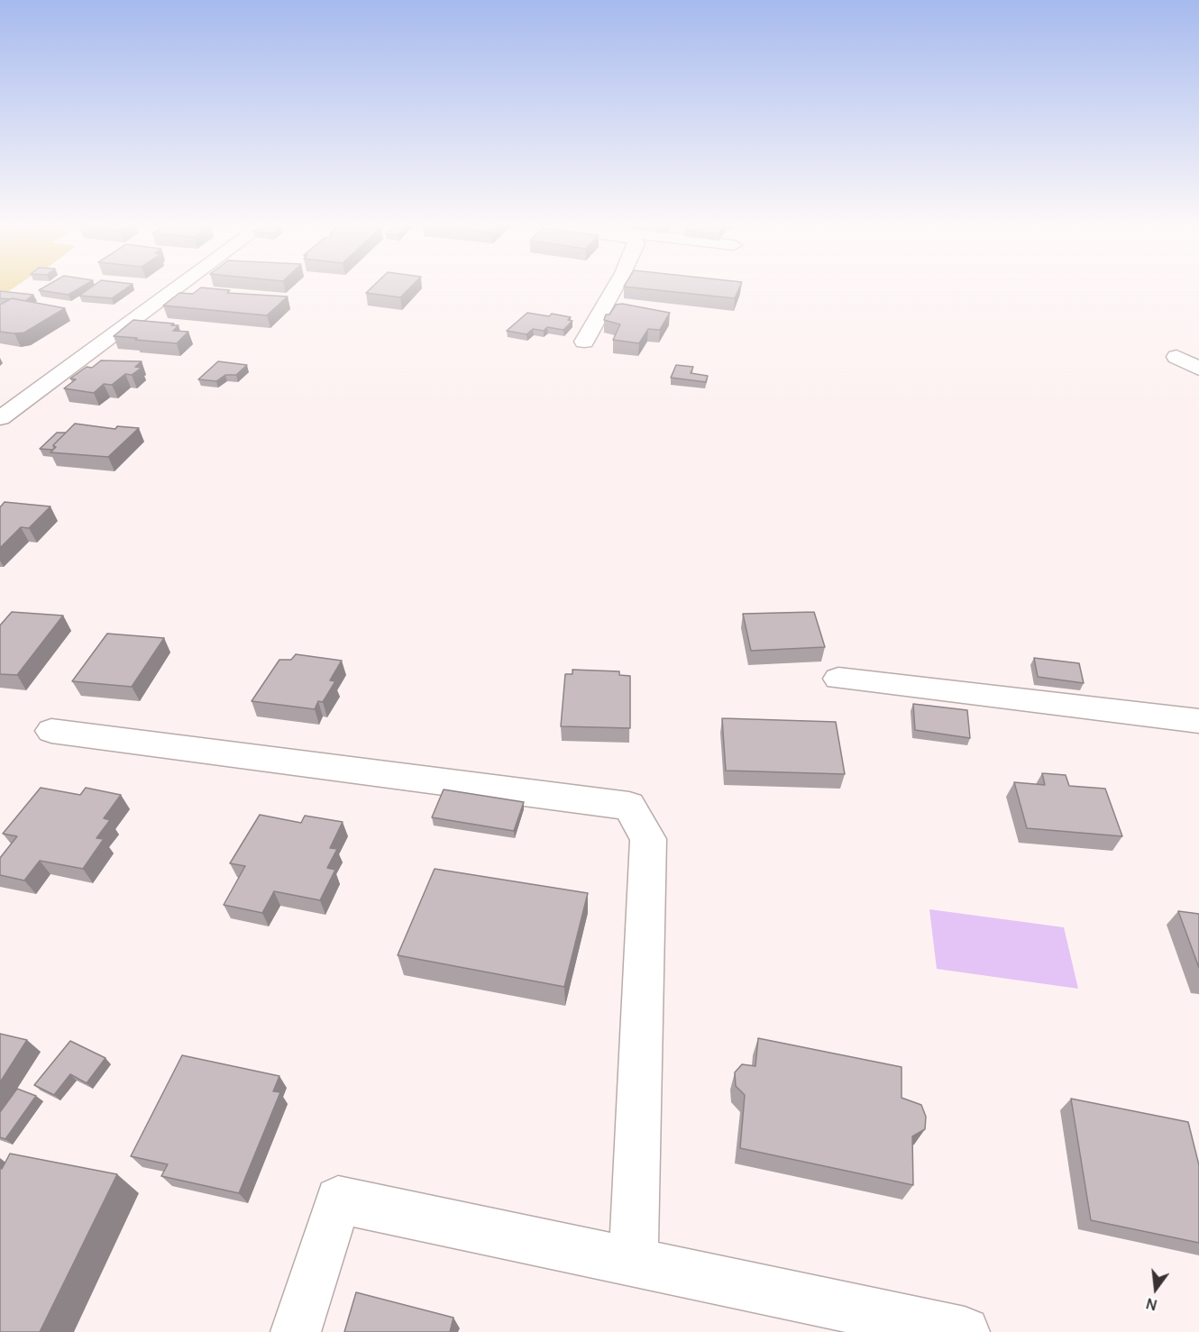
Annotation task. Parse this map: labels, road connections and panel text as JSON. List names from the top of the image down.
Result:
{
  "north": "bottom"
}
